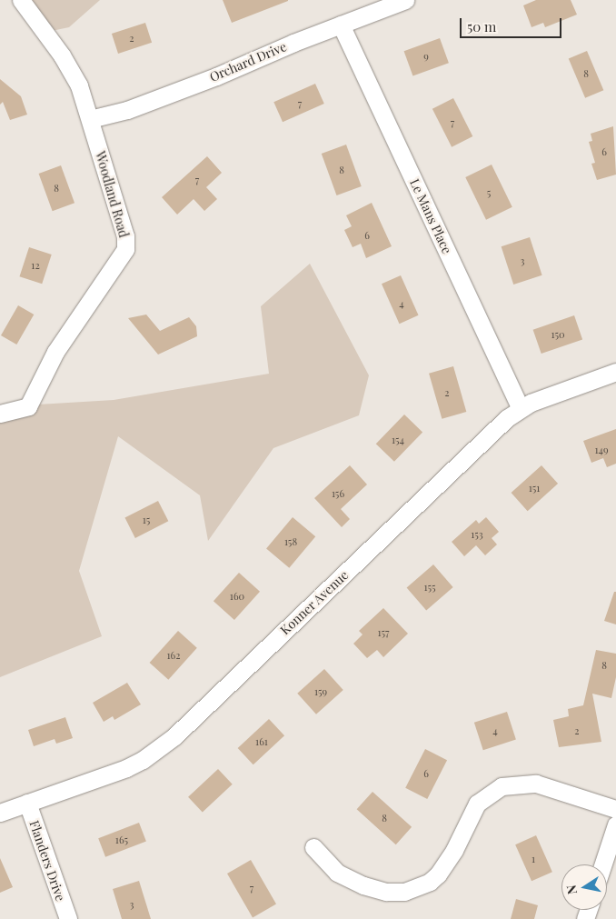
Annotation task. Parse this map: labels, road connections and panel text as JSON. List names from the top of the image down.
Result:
{
  "streets": {
    "street": [
      "Orchard Drive",
      "Woodland Road",
      "Le Mans Place",
      "Konner Avenue",
      "Flanders Drive"
    ]
  },
  "crossings": [
    ["Orchard Drive", "Woodland Road"],
    ["Orchard Drive", "Le Mans Place"],
    ["Le Mans Place", "Konner Avenue"],
    ["Konner Avenue", "Flanders Drive"]
  ],
  "house_numbers": [
    "2",
    "9",
    "8",
    "7",
    "7",
    "6",
    "8",
    "7",
    "8",
    "5",
    "6",
    "3",
    "12",
    "4",
    "150",
    "2",
    "154",
    "149",
    "151",
    "156",
    "15",
    "153",
    "158",
    "155",
    "160",
    "157",
    "162",
    "8",
    "159",
    "4",
    "2",
    "161",
    "6",
    "8",
    "165",
    "1",
    "7",
    "3"
  ],
  "scale_bar": "50 m",
  "north": "left"
}
